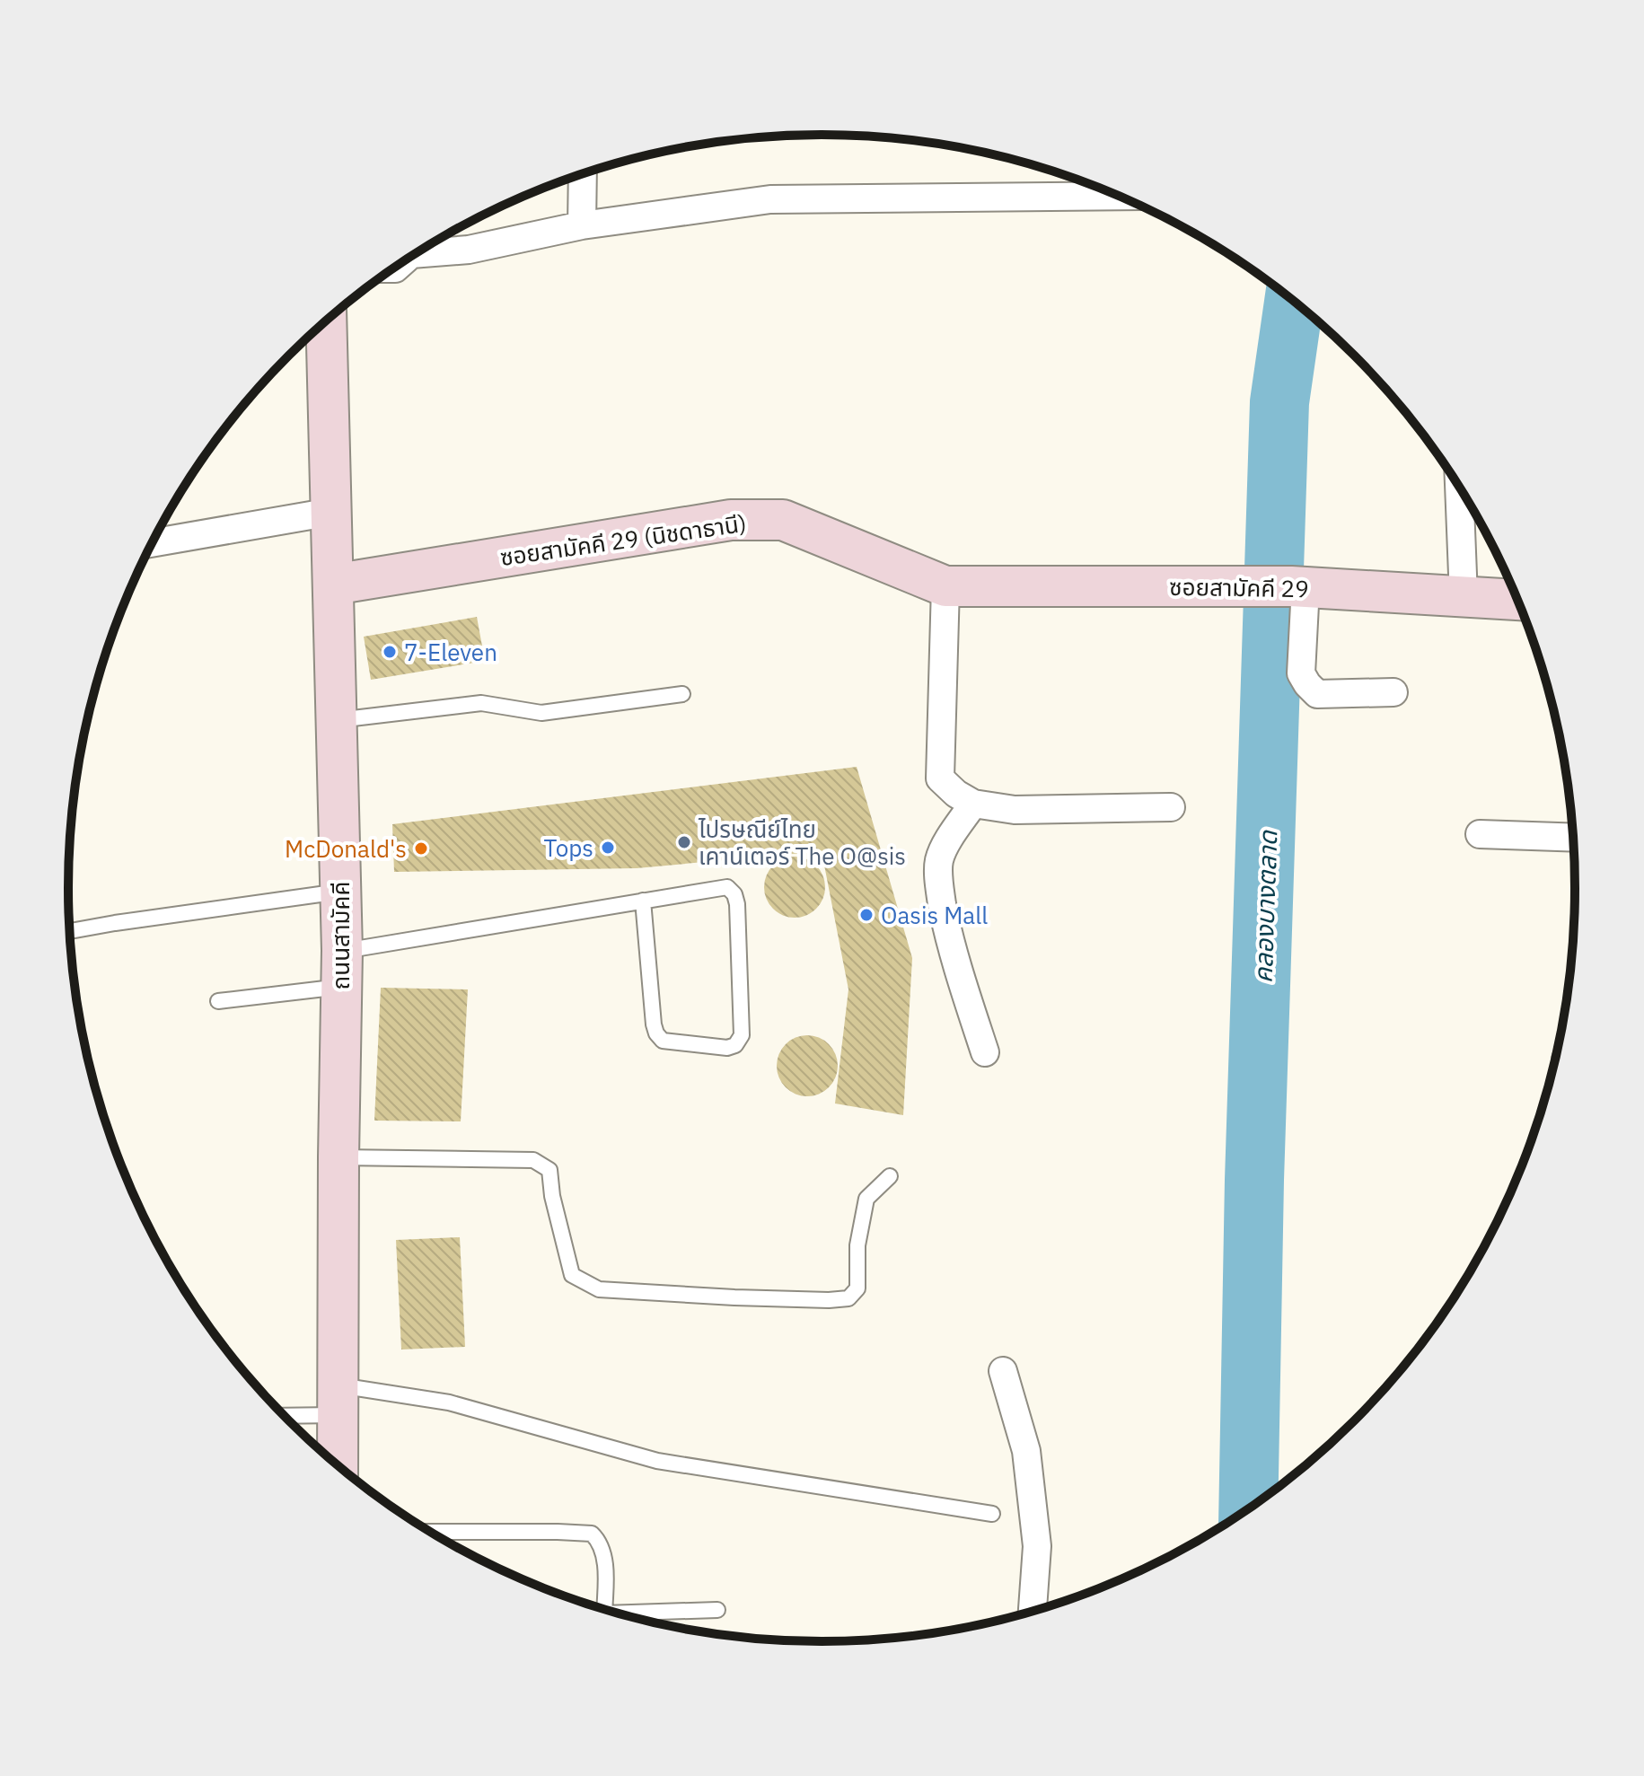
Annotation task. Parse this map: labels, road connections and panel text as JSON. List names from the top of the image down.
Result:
{
  "streets": {
    "street": ["ซอยสามัคคี 29 (นิชดาธานี)", "ซอยสามัคคี 29", "ถนนสามัคคี"]
  },
  "crossings": [
    ["ซอยสามัคคี 29 (นิชดาธานี)", "ซอยสามัคคี 29"],
    ["ซอยสามัคคี 29 (นิชดาธานี)", "ถนนสามัคคี"]
  ],
  "water": ["คลองบางตลาด"],
  "places": [
    "7-Eleven",
    "ไปรษณีย์ไทย เคาน์เตอร์ The O@sis",
    "Tops",
    "McDonald's",
    "Oasis Mall"
  ]
}
